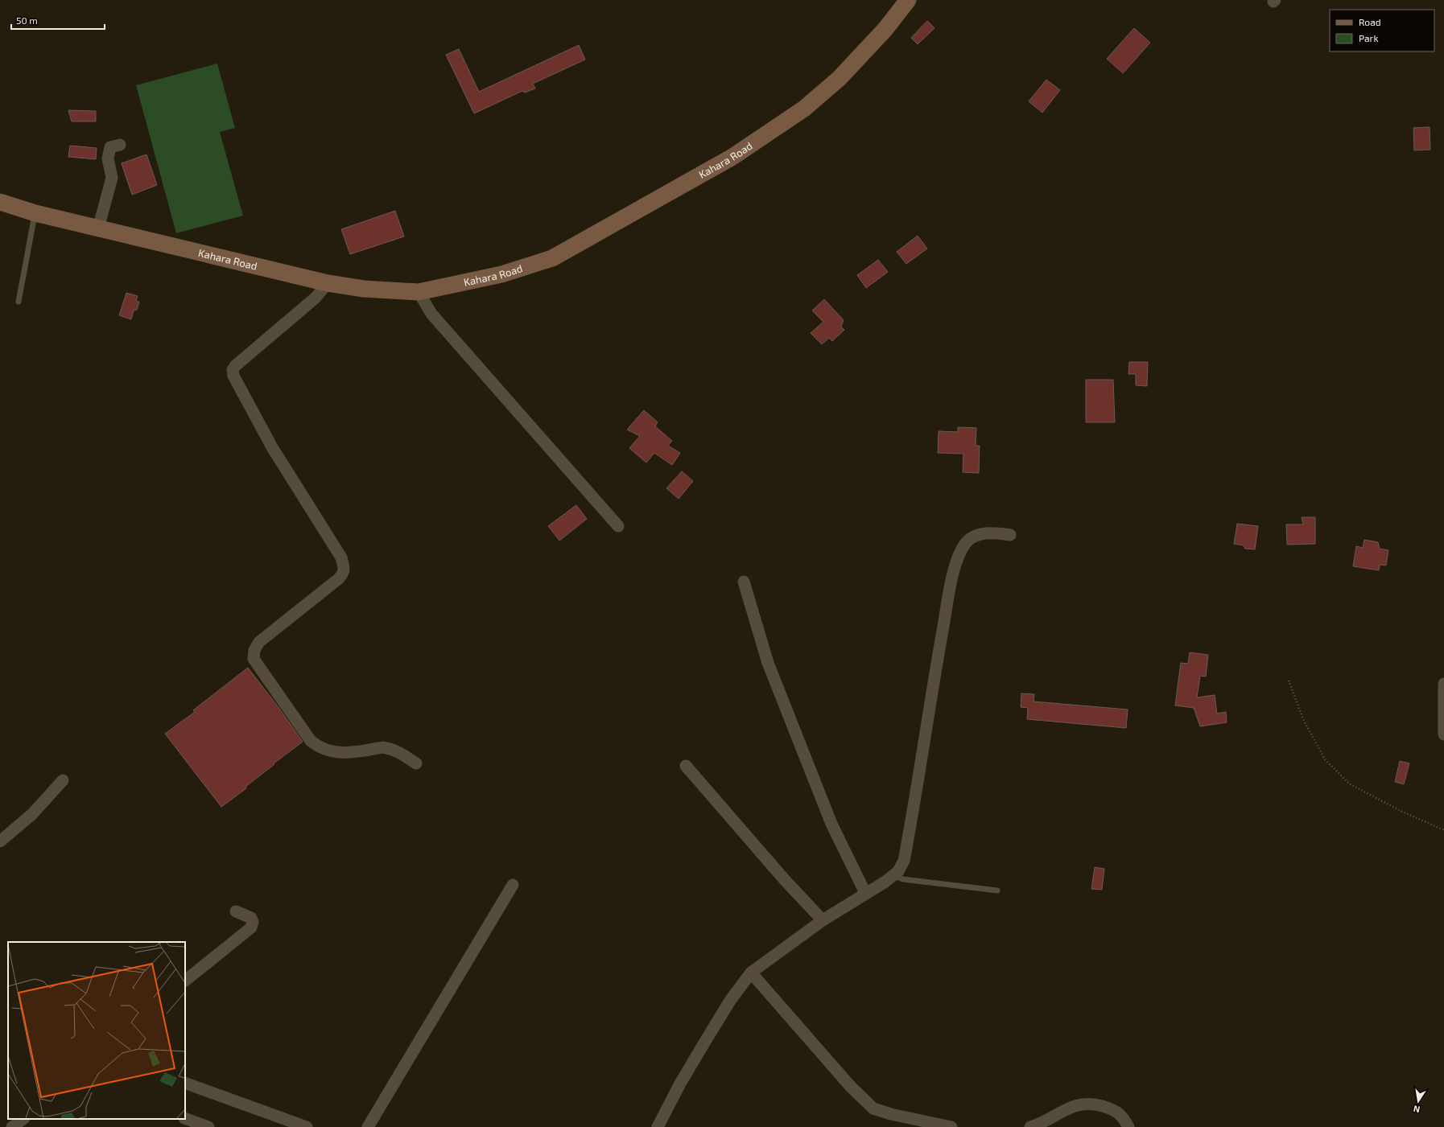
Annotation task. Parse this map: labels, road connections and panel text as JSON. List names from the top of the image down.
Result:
{
  "streets": {
    "street": ["Kahara Road"]
  },
  "legend": ["Road", "Park"],
  "scale_bar": "50 m",
  "north": "bottom"
}
